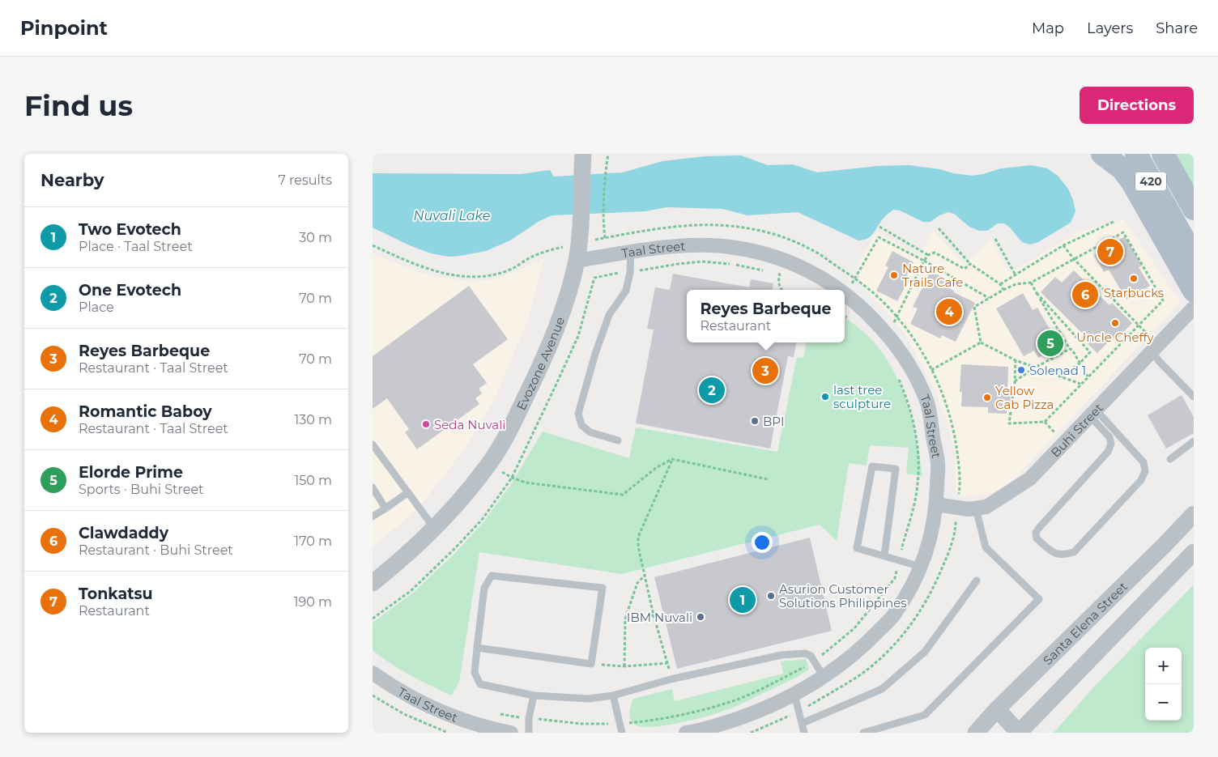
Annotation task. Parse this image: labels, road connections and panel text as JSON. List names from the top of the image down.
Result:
{
  "streets": {
    "main road": ["420"],
    "street": [
      "Taal Street",
      "Evozone Avenue",
      "Buhi Street",
      "Santa Elena Street"
    ]
  },
  "crossings": [
    ["Taal Street", "Evozone Avenue"],
    ["Taal Street", "Buhi Street"]
  ],
  "water": ["Nuvali Lake"],
  "places": [
    "Nature Trails Cafe",
    "Starbucks",
    "Uncle Cheffy",
    "Solenad 1",
    "last tree sculpture",
    "Yellow Cab Pizza",
    "BPI",
    "Seda Nuvali",
    "Asurion Customer Solutions Philippines",
    "IBM Nuvali"
  ],
  "page": {
    "header": "Pinpoint",
    "nav": ["Map", "Layers", "Share"],
    "buttons": "Directions",
    "title": "Find us",
    "heading": ["Nearby", "7 results"],
    "list": [
      {
        "mark": "1",
        "name": "Two Evotech",
        "note": "Place · Taal Street",
        "value": "30 m"
      },
      {
        "mark": "2",
        "name": "One Evotech",
        "note": "Place",
        "value": "70 m"
      },
      {
        "mark": "3",
        "name": "Reyes Barbeque",
        "note": "Restaurant · Taal Street",
        "value": "70 m"
      },
      {
        "mark": "4",
        "name": "Romantic Baboy",
        "note": "Restaurant · Taal Street",
        "value": "130 m"
      },
      {
        "mark": "5",
        "name": "Elorde Prime",
        "note": "Sports · Buhi Street",
        "value": "150 m"
      },
      {
        "mark": "6",
        "name": "Clawdaddy",
        "note": "Restaurant · Buhi Street",
        "value": "170 m"
      },
      {
        "mark": "7",
        "name": "Tonkatsu",
        "note": "Restaurant",
        "value": "190 m"
      }
    ],
    "pins": [
      "7",
      "6",
      "4",
      "5",
      "3",
      "2",
      "1"
    ],
    "popup": ["Reyes Barbeque", "Restaurant"],
    "map_buttons": ["+", "−"]
  }
}
